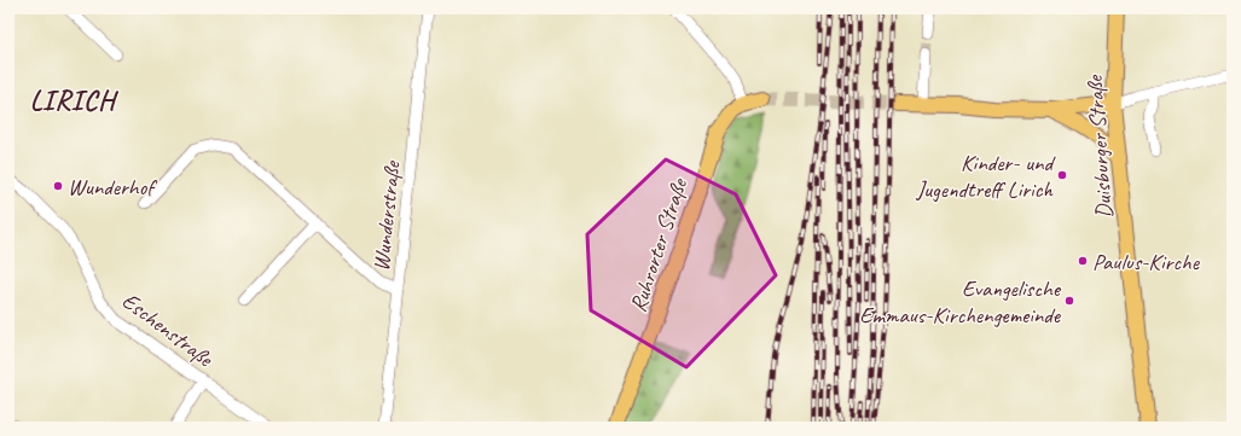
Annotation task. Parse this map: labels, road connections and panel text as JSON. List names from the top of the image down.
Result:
{
  "streets": {
    "main road": ["Duisburger Straße", "Ruhrorter Straße"],
    "street": ["Wunderstraße", "Eschenstraße"]
  },
  "districts": ["LIRICH"],
  "places": [
    "Kinder- und Jugendtreff Lirich",
    "Wunderhof",
    "Paulus-Kirche",
    "Evangelische Emmaus-Kirchengemeinde"
  ]
}
